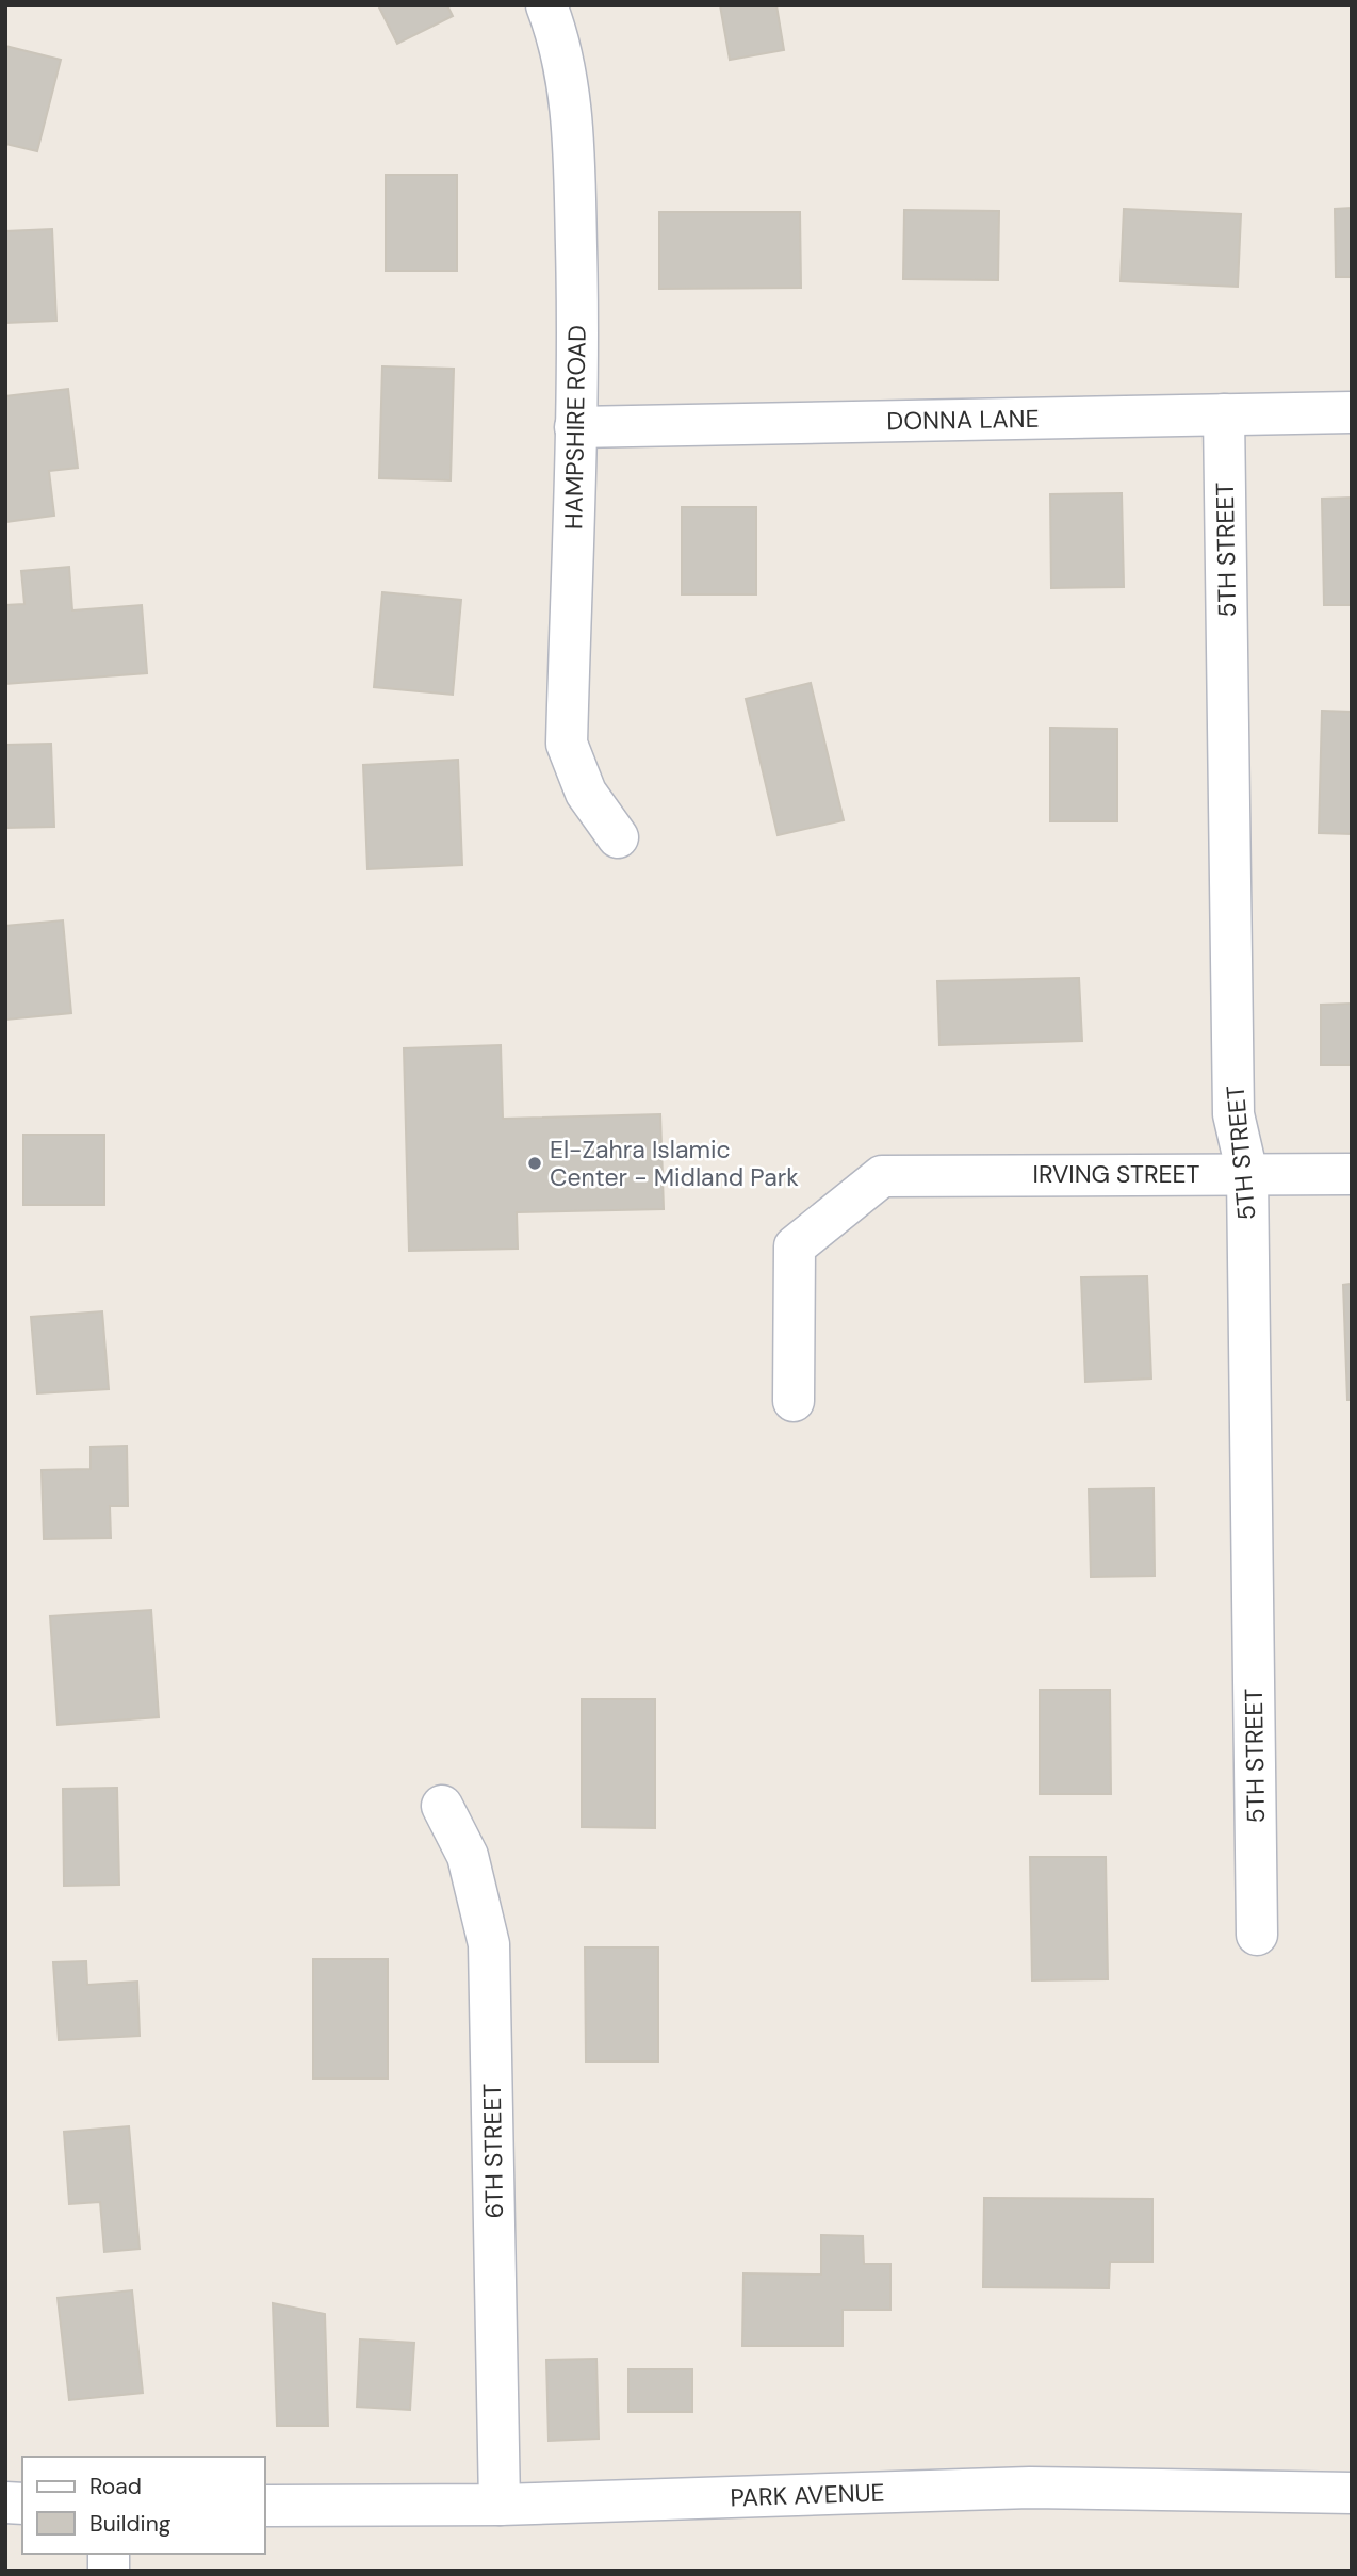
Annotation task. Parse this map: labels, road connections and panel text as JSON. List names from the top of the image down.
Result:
{
  "streets": {
    "street": [
      "DONNA LANE",
      "HAMPSHIRE ROAD",
      "5TH STREET",
      "IRVING STREET",
      "6TH STREET",
      "PARK AVENUE"
    ]
  },
  "crossings": [
    ["DONNA LANE", "HAMPSHIRE ROAD"],
    ["DONNA LANE", "5TH STREET"],
    ["5TH STREET", "IRVING STREET"],
    ["6TH STREET", "PARK AVENUE"]
  ],
  "places": ["El-Zahra Islamic Center - Midland Park"],
  "legend": ["Road", "Building"]
}
